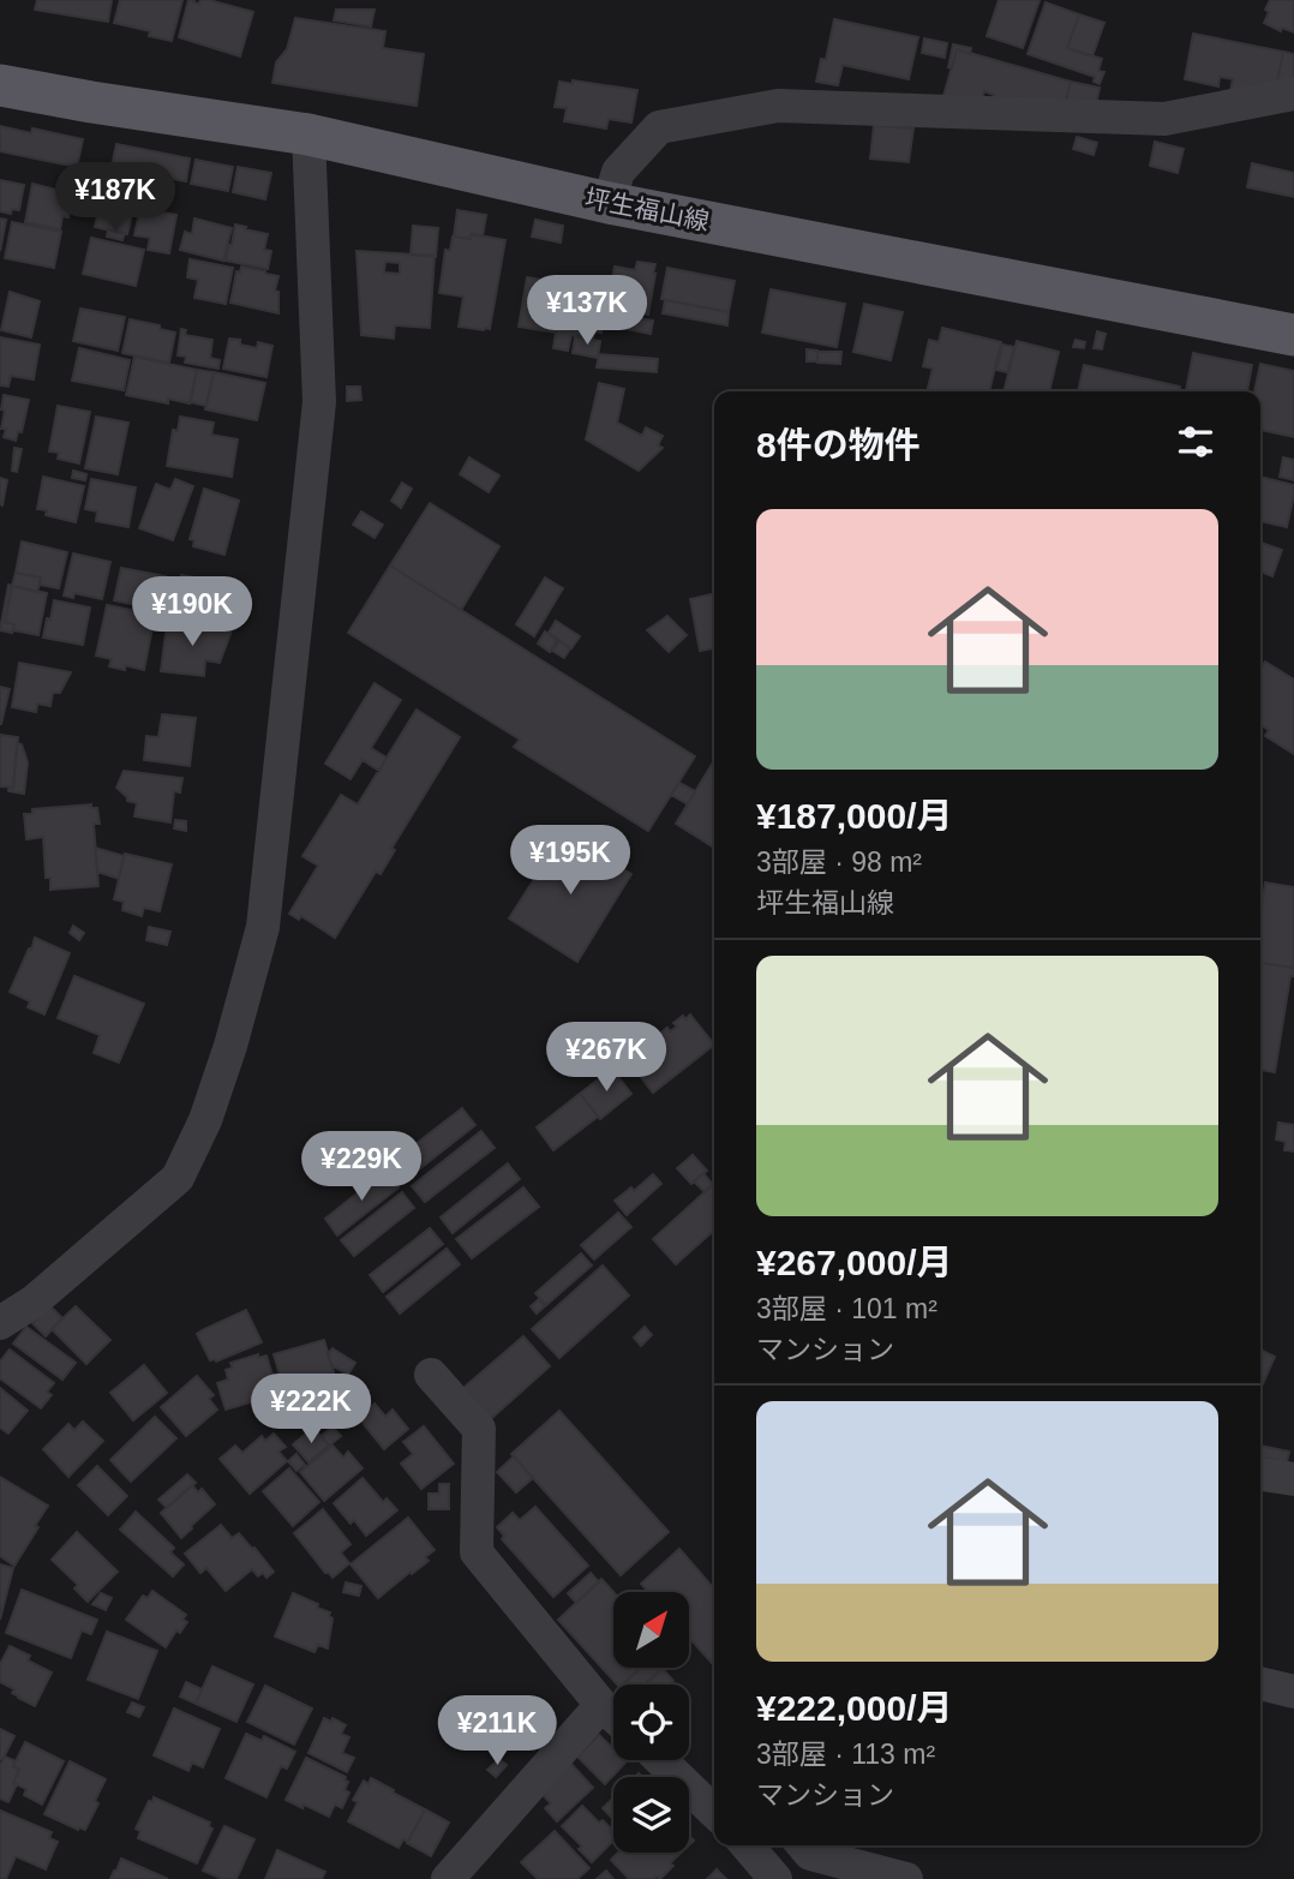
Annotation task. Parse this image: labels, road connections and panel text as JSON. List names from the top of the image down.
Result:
{
  "streets": {
    "main road": ["坪生福山線"]
  },
  "north": "top right",
  "page": {
    "price": [
      "¥187K",
      "¥137K",
      "¥190K",
      "¥195K",
      "¥267K",
      "¥229K",
      "¥222K",
      "¥211K"
    ],
    "heading": "8件の物件",
    "list": [
      {
        "name": "¥187,000/月",
        "note": "3部屋 · 98 m² · 坪生福山線"
      },
      {
        "name": "¥267,000/月",
        "note": "3部屋 · 101 m² · マンション"
      },
      {
        "name": "¥222,000/月",
        "note": "3部屋 · 113 m² · マンション"
      }
    ]
  }
}
